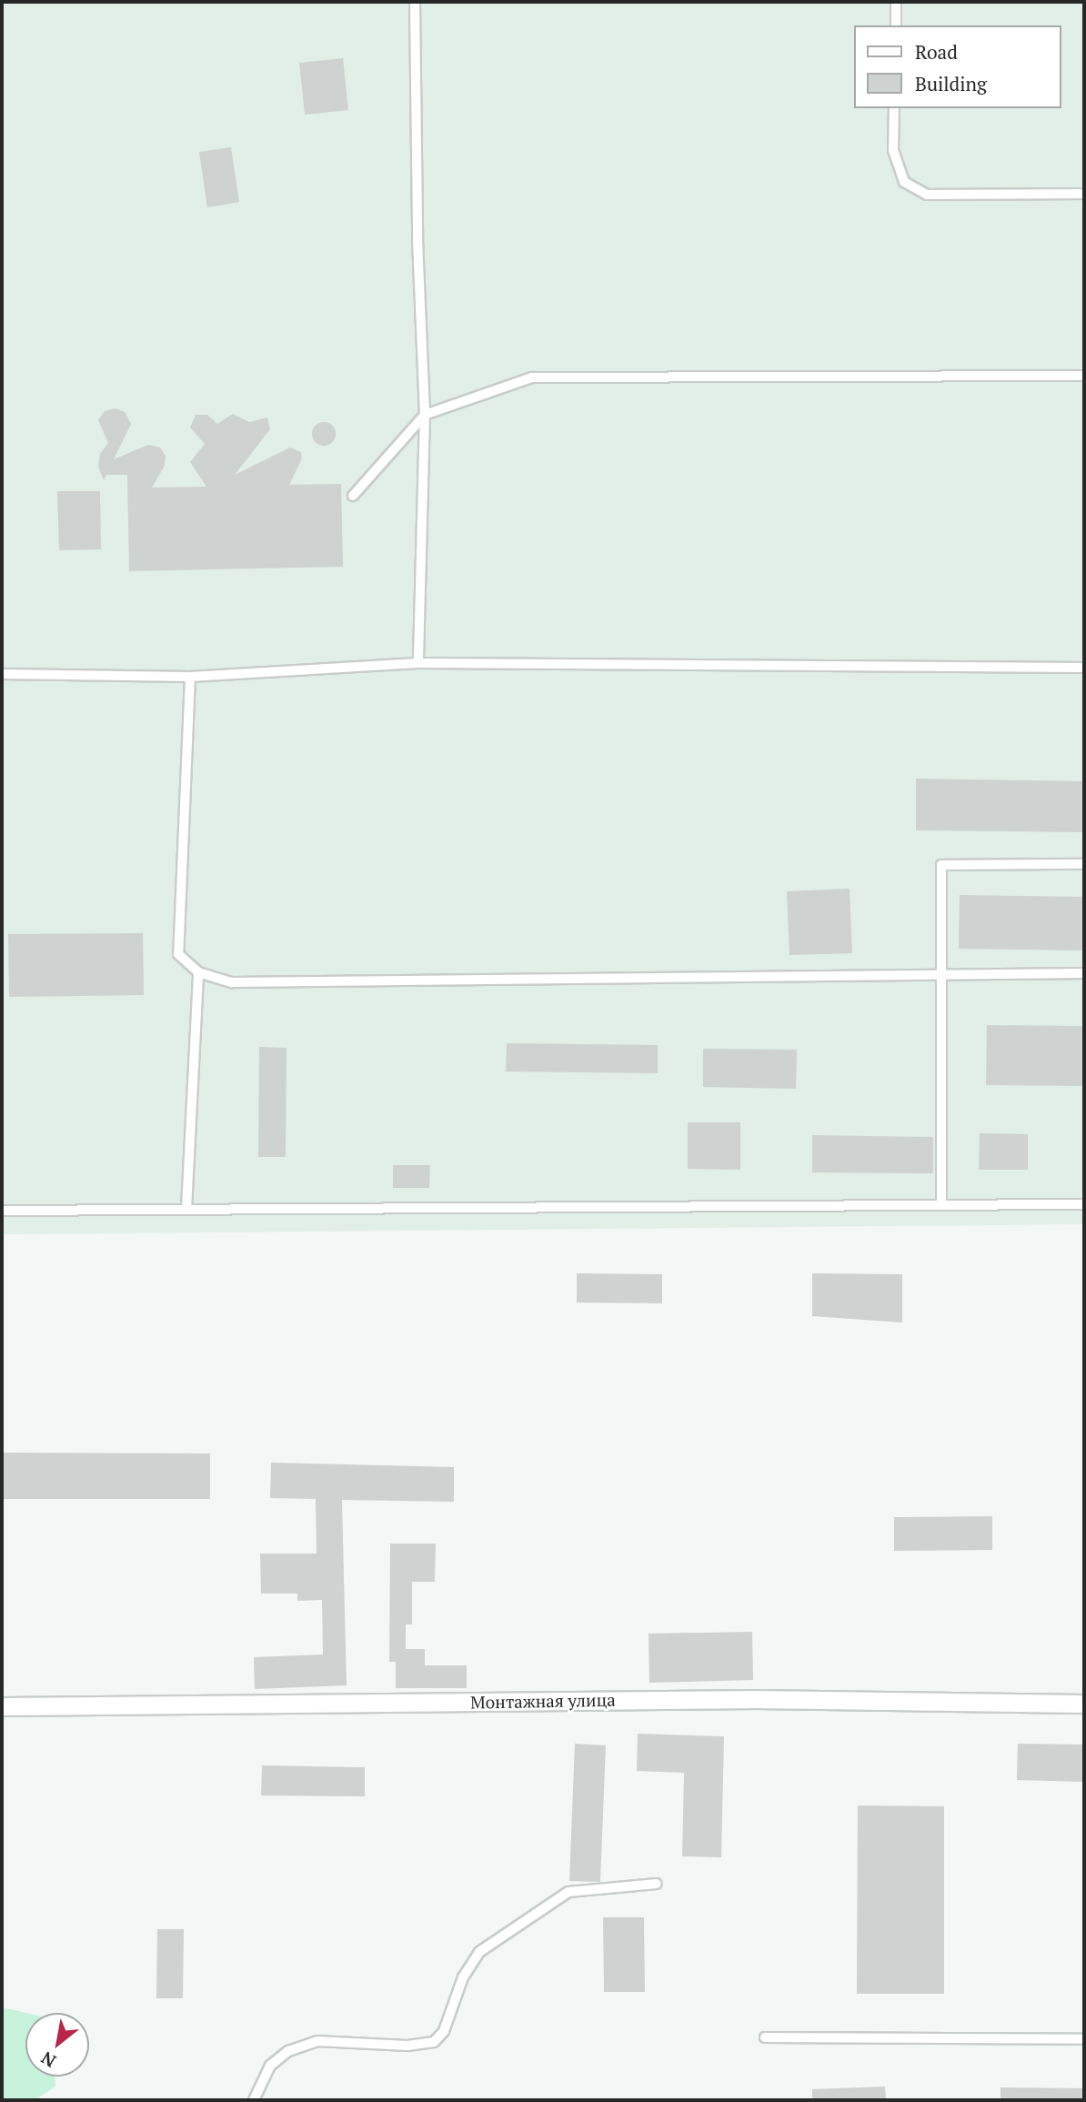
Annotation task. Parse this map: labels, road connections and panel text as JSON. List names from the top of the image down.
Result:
{
  "streets": {
    "street": ["Монтажная улица"]
  },
  "legend": ["Road", "Building"],
  "north": "bottom left"
}
